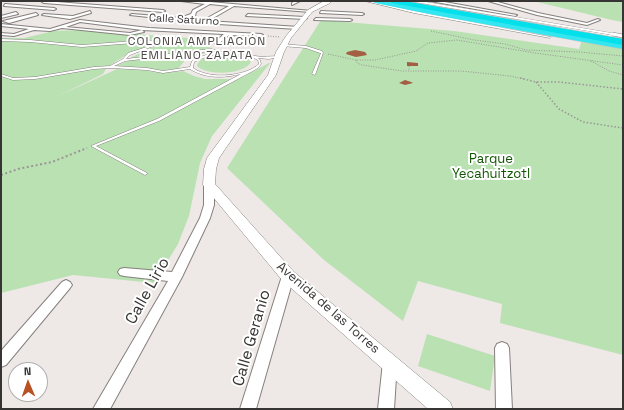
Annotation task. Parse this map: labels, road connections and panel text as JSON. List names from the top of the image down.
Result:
{
  "streets": {
    "street": [
      "Calle Saturno",
      "Calle Lirio",
      "Avenida de las Torres",
      "Calle Geranio"
    ]
  },
  "crossings": [
    ["Calle Lirio", "Avenida de las Torres"],
    ["Avenida de las Torres", "Calle Geranio"]
  ],
  "districts": ["COLONIA AMPLIACIÓN EMILIANO ZAPATA"],
  "parks": ["Parque Yecahuitzotl"],
  "north": "top"
}
